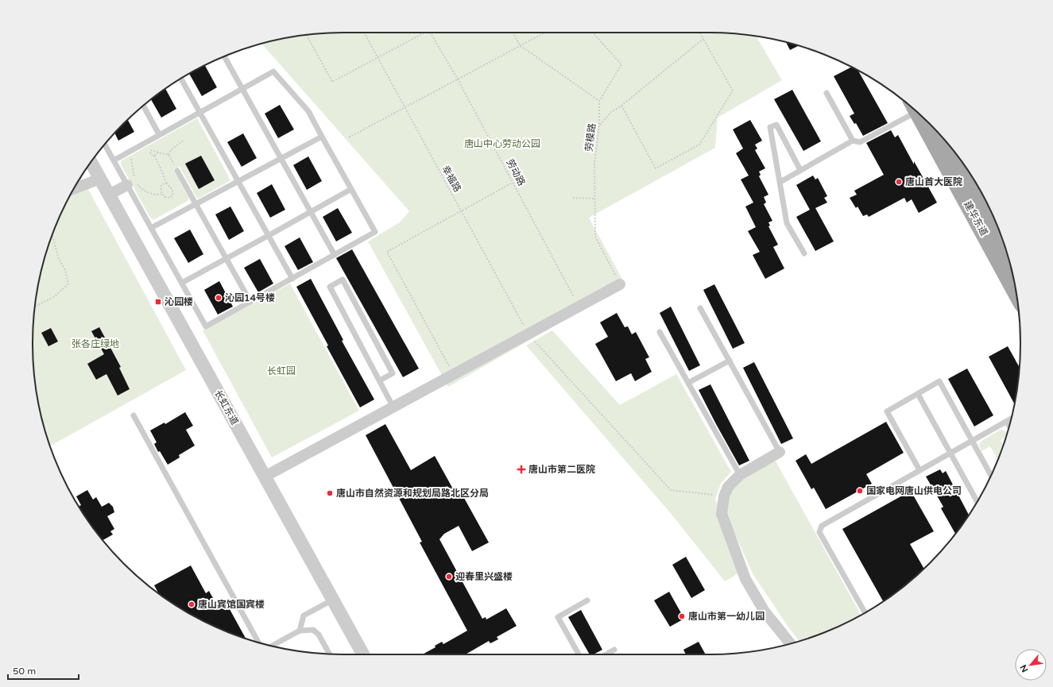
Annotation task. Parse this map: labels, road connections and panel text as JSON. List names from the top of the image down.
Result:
{
  "streets": {
    "main road": ["建华东道"],
    "street": ["长虹东道"],
    "path": ["劳模路", "劳动路", "幸福路"]
  },
  "parks": ["唐山中心劳动公园", "张各庄绿地", "长虹园"],
  "places": {
    "other": [
      "唐山首大医院",
      "沁园14号楼",
      "国家电网唐山供电公司",
      "唐山市自然资源和规划局路北区分局",
      "迎春里兴盛楼",
      "唐山宾馆国宾楼",
      "唐山市第一幼儿园"
    ],
    "transit": ["沁园楼"],
    "health": ["唐山市第二医院"]
  },
  "scale_bar": "50 m",
  "north": "bottom left"
}
